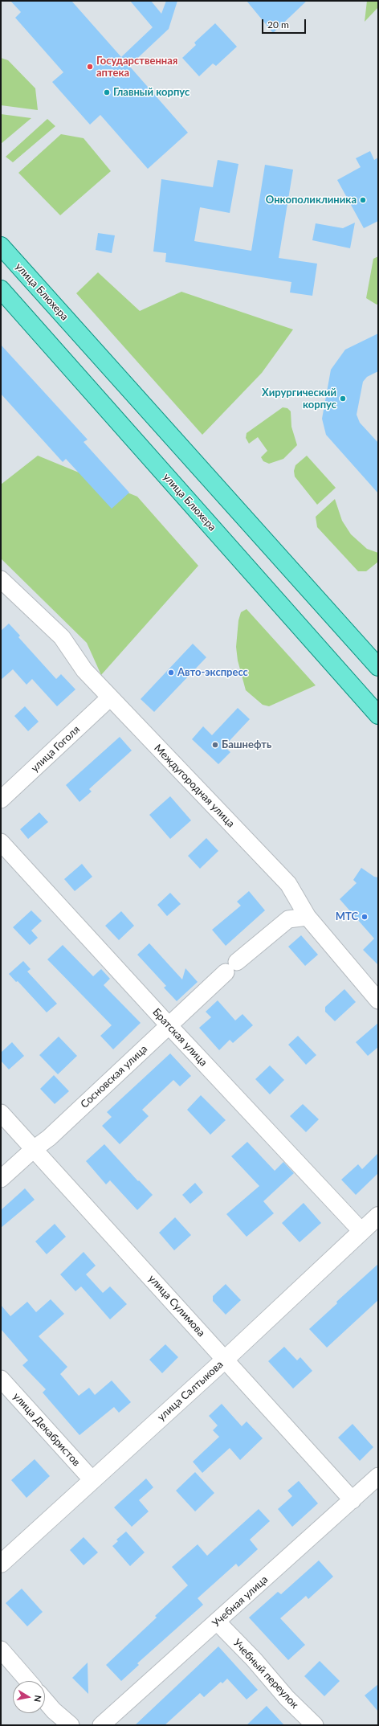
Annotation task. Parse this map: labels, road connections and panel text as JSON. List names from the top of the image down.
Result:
{
  "streets": {
    "main road": ["улица Блюхера", "улица Салтыкова"],
    "street": [
      "улица Гоголя",
      "Междугородная улица",
      "Братская улица",
      "Сосновская улица",
      "улица Сулимова",
      "улица Декабристов",
      "Учебная улица",
      "Учебный переулок"
    ]
  },
  "crossings": [
    ["улица Гоголя", "Междугородная улица"],
    ["Междугородная улица", "Сосновская улица"],
    ["Братская улица", "Сосновская улица"],
    ["Братская улица", "улица Салтыкова"],
    ["Сосновская улица", "улица Сулимова"],
    ["улица Сулимова", "улица Салтыкова"],
    ["улица Сулимова", "Учебная улица"],
    ["улица Салтыкова", "улица Декабристов"],
    ["Учебная улица", "Учебный переулок"]
  ],
  "places": [
    "Государственная аптека",
    "Главный корпус",
    "Онкополиклиника",
    "Хирургический корпус",
    "Авто-экспресс",
    "Башнефть",
    "МТС"
  ],
  "scale_bar": "20 m",
  "north": "right"
}
